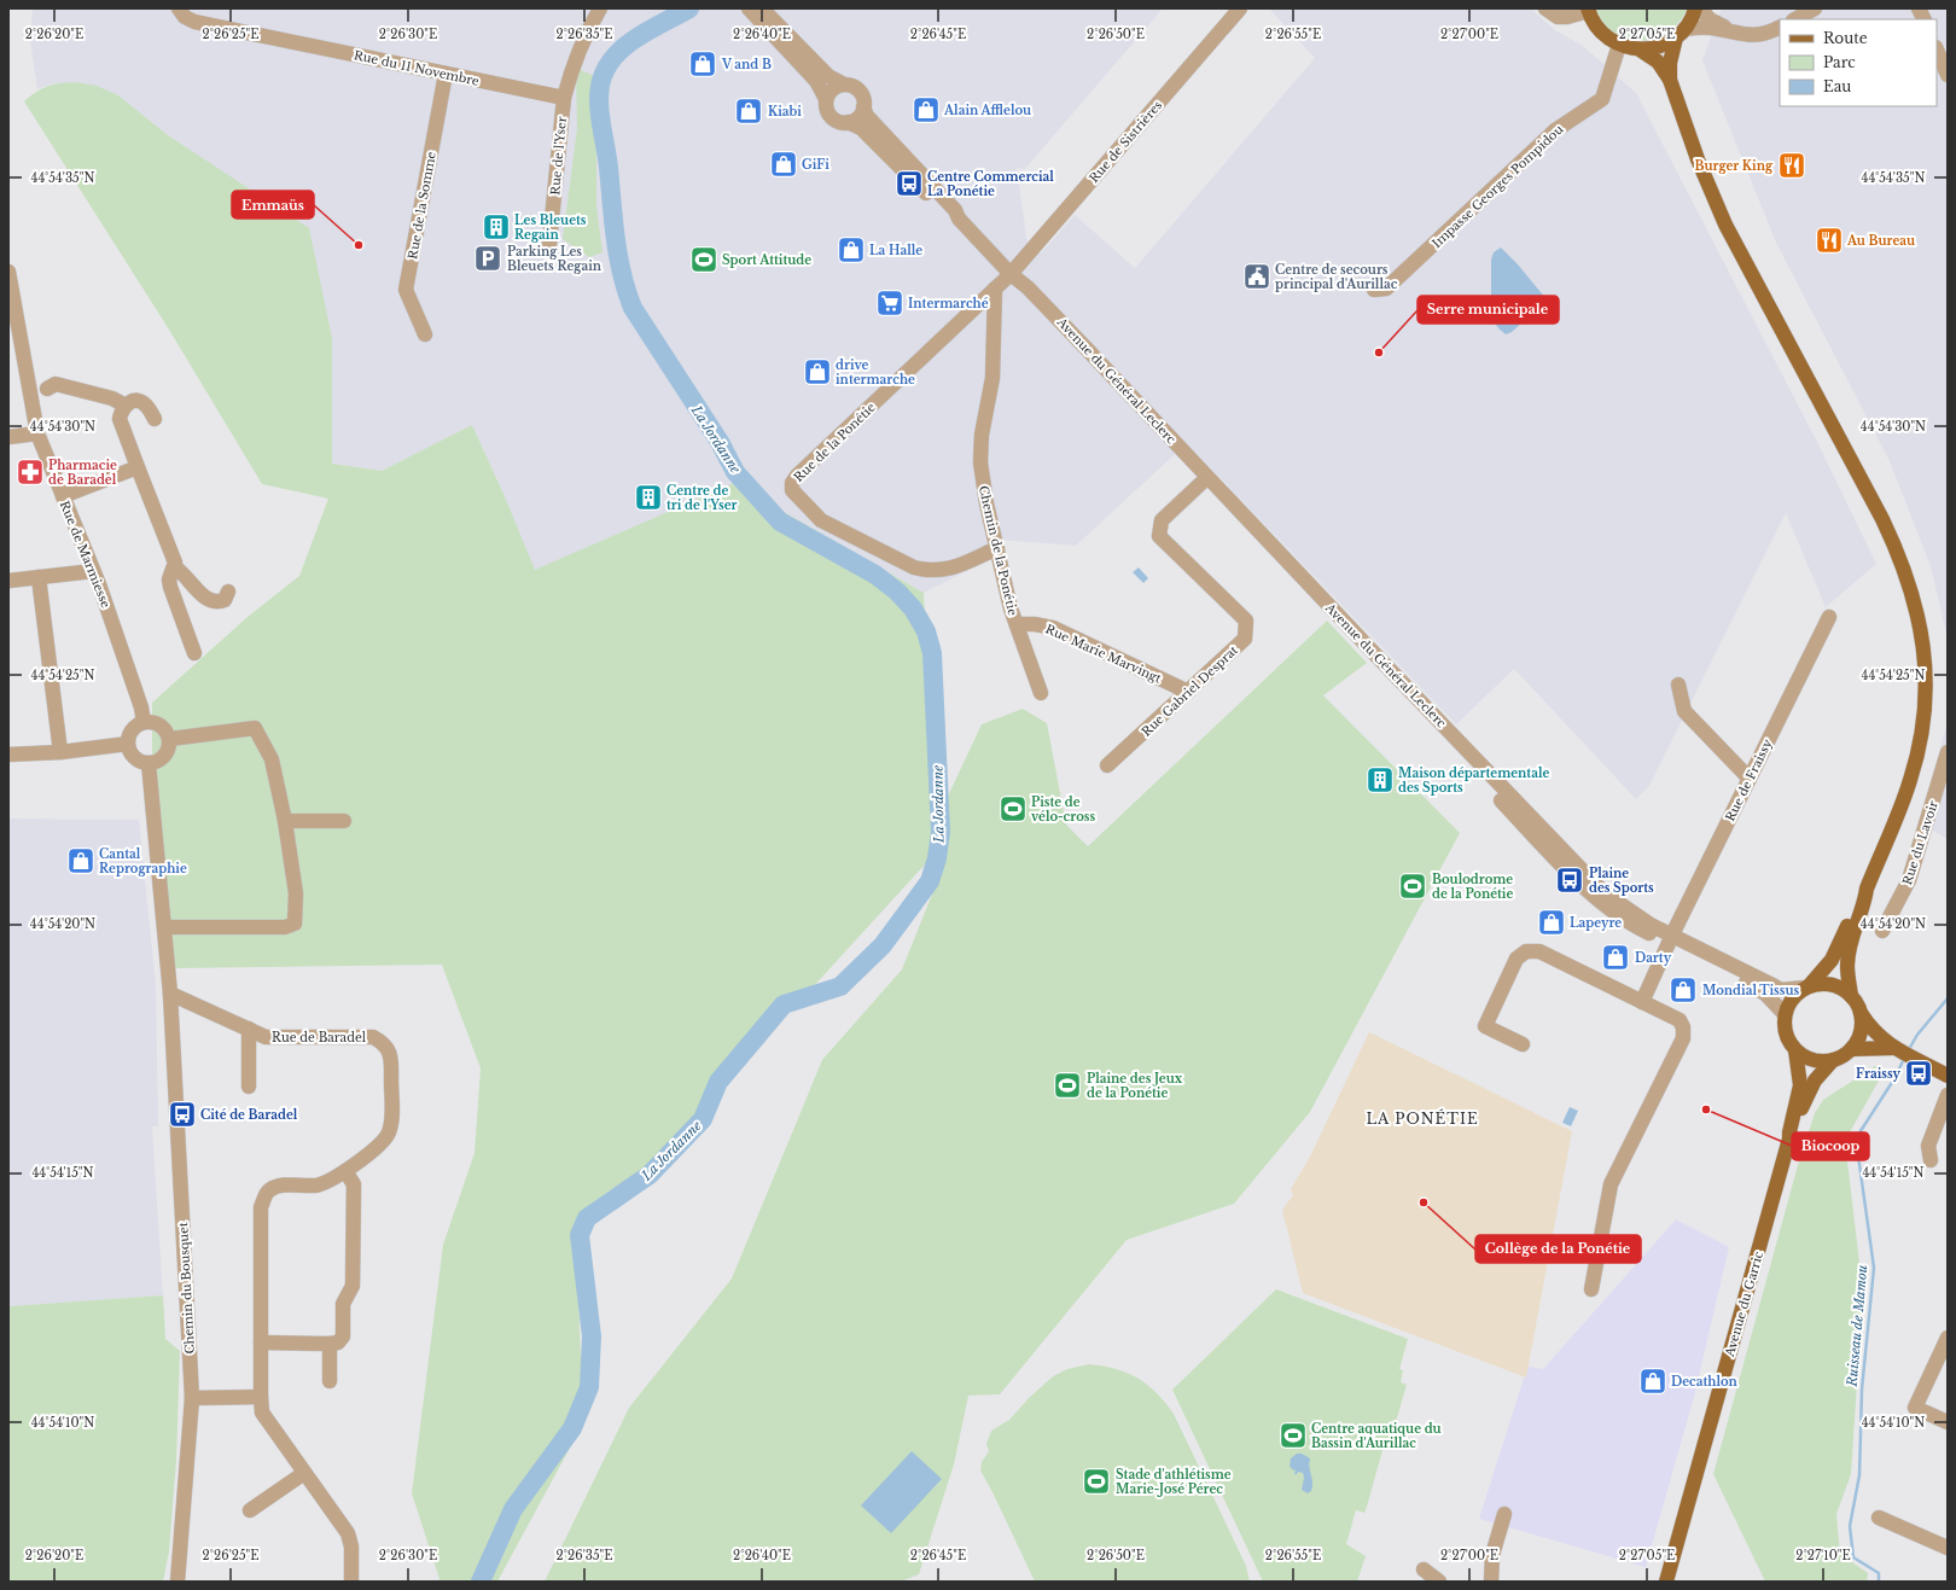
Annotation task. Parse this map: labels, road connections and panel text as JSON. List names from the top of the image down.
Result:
{
  "streets": {
    "main road": ["Avenue du Garric"],
    "street": [
      "Rue du 11 Novembre",
      "Rue de Sistrières",
      "Rue de l'Yser",
      "Impasse Georges Pompidou",
      "Rue de la Somme",
      "Avenue du Général Leclerc",
      "Rue de la Ponétie",
      "Chemin de la Ponétie",
      "Rue de Marmiesse",
      "Rue Marie Marvingt",
      "Rue Gabriel Desprat",
      "Rue de Fraissy",
      "Rue du Lavoir",
      "Rue de Baradel",
      "Chemin du Bousquet"
    ]
  },
  "crossings": [
    ["Rue du 11 Novembre", "Rue de l'Yser"],
    ["Rue du 11 Novembre", "Rue de la Somme"],
    ["Rue de Sistrières", "Avenue du Général Leclerc"],
    ["Rue de Sistrières", "Rue de la Ponétie"],
    ["Avenue du Général Leclerc", "Rue de la Ponétie"],
    ["Avenue du Général Leclerc", "Rue Gabriel Desprat"],
    ["Avenue du Général Leclerc", "Rue de Fraissy"],
    ["Avenue du Général Leclerc", "Avenue du Garric"],
    ["Rue de la Ponétie", "Chemin de la Ponétie"],
    ["Chemin de la Ponétie", "Rue Marie Marvingt"],
    ["Rue Marie Marvingt", "Rue Gabriel Desprat"],
    ["Rue de Baradel", "Chemin du Bousquet"]
  ],
  "districts": ["LA PONÉTIE"],
  "water": ["La Jordanne", "Ruisseau de Mamou"],
  "places": {
    "shop": [
      "V and B",
      "Alain Afflelou",
      "Kiabi",
      "GiFi",
      "La Halle",
      "drive intermarche",
      "Cantal Reprographie",
      "Lapeyre",
      "Darty",
      "Mondial Tissus",
      "Decathlon"
    ],
    "restaurant": ["Burger King", "Au Bureau"],
    "bus stop": [
      "Centre Commercial La Ponétie",
      "Plaine des Sports",
      "Fraissy",
      "Cité de Baradel"
    ],
    "building": ["Les Bleuets Regain", "Centre de tri de l'Yser", "Maison départementale des Sports"],
    "other": [
      "Emmaüs",
      "Serre municipale",
      "Biocoop",
      "Collège de la Ponétie"
    ],
    "parking": ["Parking Les Bleuets Regain"],
    "sports": [
      "Sport Attitude",
      "Piste de vélo-cross",
      "Boulodrome de la Ponétie",
      "Plaine des Jeux de la Ponétie",
      "Centre aquatique du Bassin d'Aurillac",
      "Stade d'athlétisme Marie-José Pérec"
    ],
    "public building": ["Centre de secours principal d'Aurillac"],
    "supermarket": ["Intermarché"],
    "pharmacy": ["Pharmacie de Baradel"]
  },
  "legend": ["Route", "Parc", "Eau"],
  "coordinates": [
    "2°26'20\"E",
    "2°26'25\"E",
    "2°26'30\"E",
    "2°26'35\"E",
    "2°26'40\"E",
    "2°26'45\"E",
    "2°26'50\"E",
    "2°26'55\"E",
    "2°27'00\"E",
    "2°27'05\"E",
    "44°54'35\"N",
    "44°54'30\"N",
    "44°54'25\"N",
    "44°54'20\"N",
    "44°54'15\"N",
    "44°54'10\"N",
    "2°27'10\"E"
  ]
}
